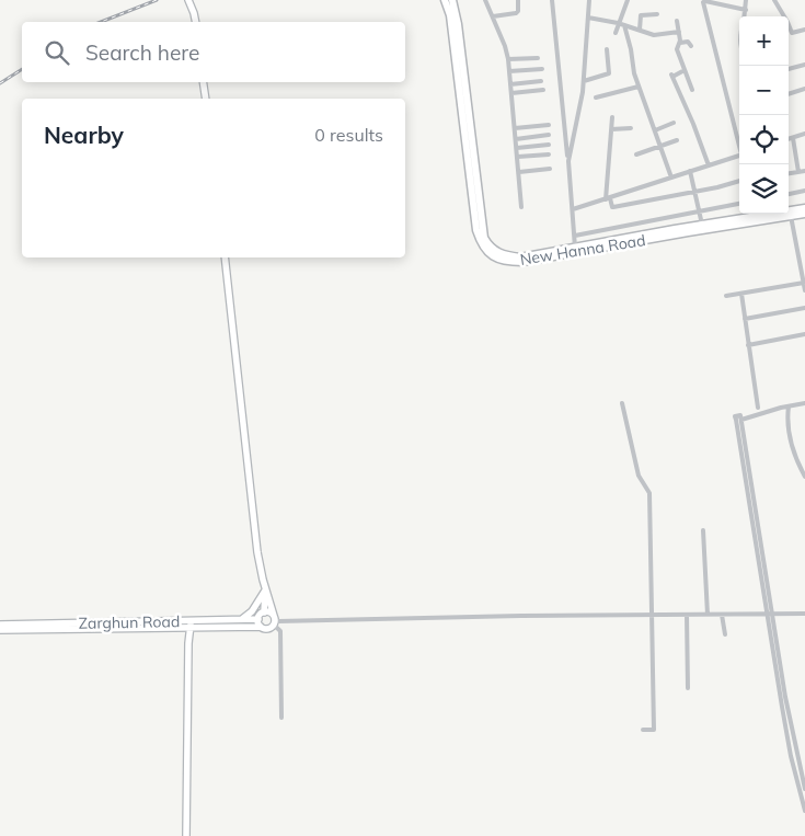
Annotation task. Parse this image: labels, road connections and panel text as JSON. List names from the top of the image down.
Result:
{
  "streets": {
    "main road": ["New Hanna Road"],
    "street": ["Zarghun Road"]
  },
  "page": {
    "map_buttons": ["+", "−"],
    "search": "Search here",
    "heading": ["Nearby", "0 results"]
  }
}
